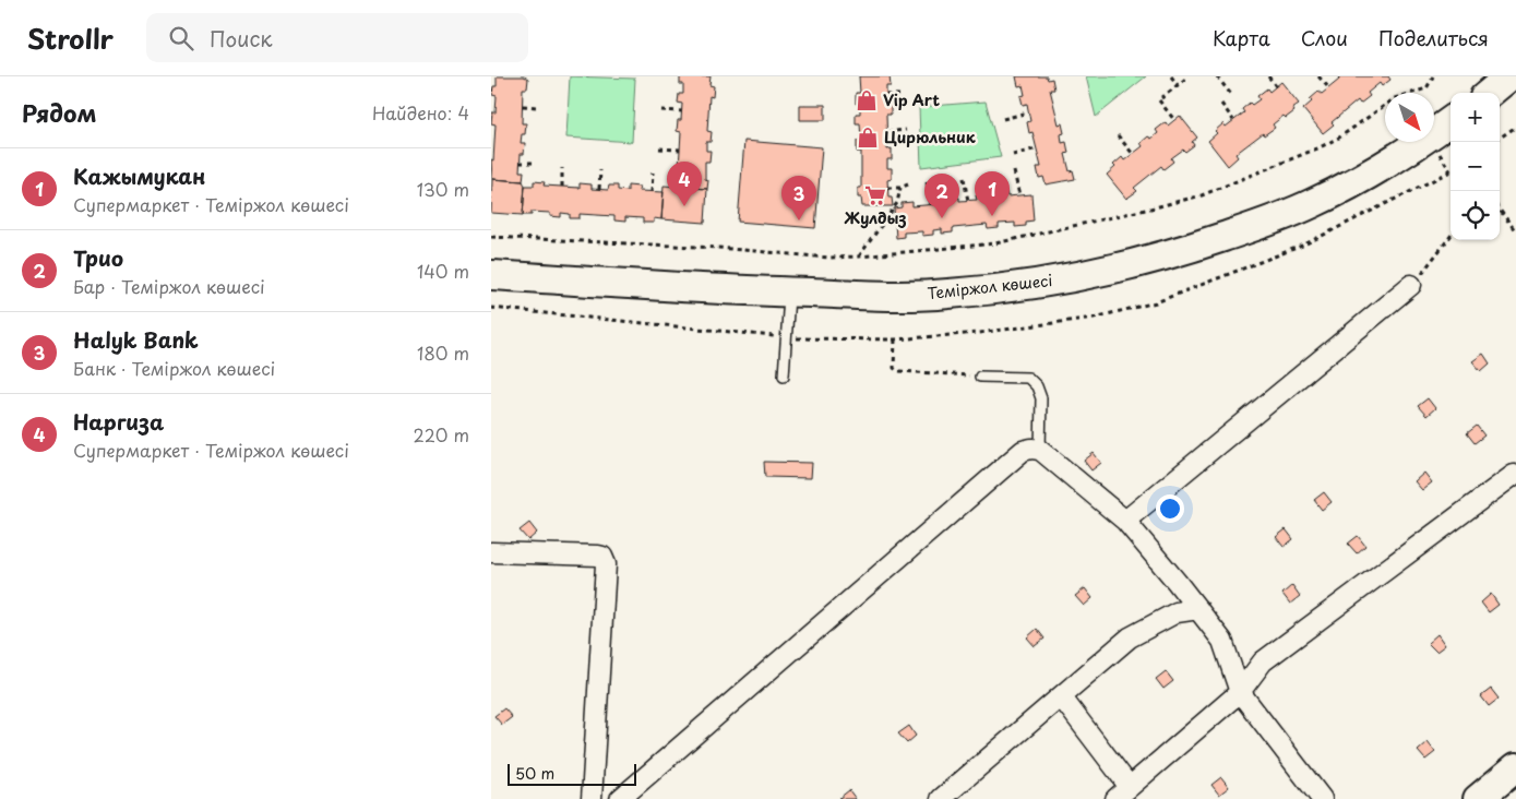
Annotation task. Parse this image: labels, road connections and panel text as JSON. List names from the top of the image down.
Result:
{
  "streets": {
    "street": ["Теміржол көшесі"]
  },
  "places": {
    "shop": ["Vip Art", "Цирюльник"],
    "supermarket": ["Жулдыз"]
  },
  "scale_bar": "50 m",
  "north": "bottom right",
  "page": {
    "header": "Strollr",
    "search": "Поиск",
    "nav": ["Карта", "Слои", "Поделиться"],
    "heading": ["Рядом", "Найдено: 4"],
    "map_buttons": ["+", "−"],
    "list": [
      {
        "mark": "1",
        "name": "Кажымукан",
        "note": "Супермаркет · Теміржол көшесі",
        "value": "130 m"
      },
      {
        "mark": "2",
        "name": "Трио",
        "note": "Бар · Теміржол көшесі",
        "value": "140 m"
      },
      {
        "mark": "3",
        "name": "Halyk Bank",
        "note": "Банк · Теміржол көшесі",
        "value": "180 m"
      },
      {
        "mark": "4",
        "name": "Наргиза",
        "note": "Супермаркет · Теміржол көшесі",
        "value": "220 m"
      }
    ],
    "pins": [
      "4",
      "1",
      "2",
      "3"
    ],
    "scale": "50 m"
  }
}
